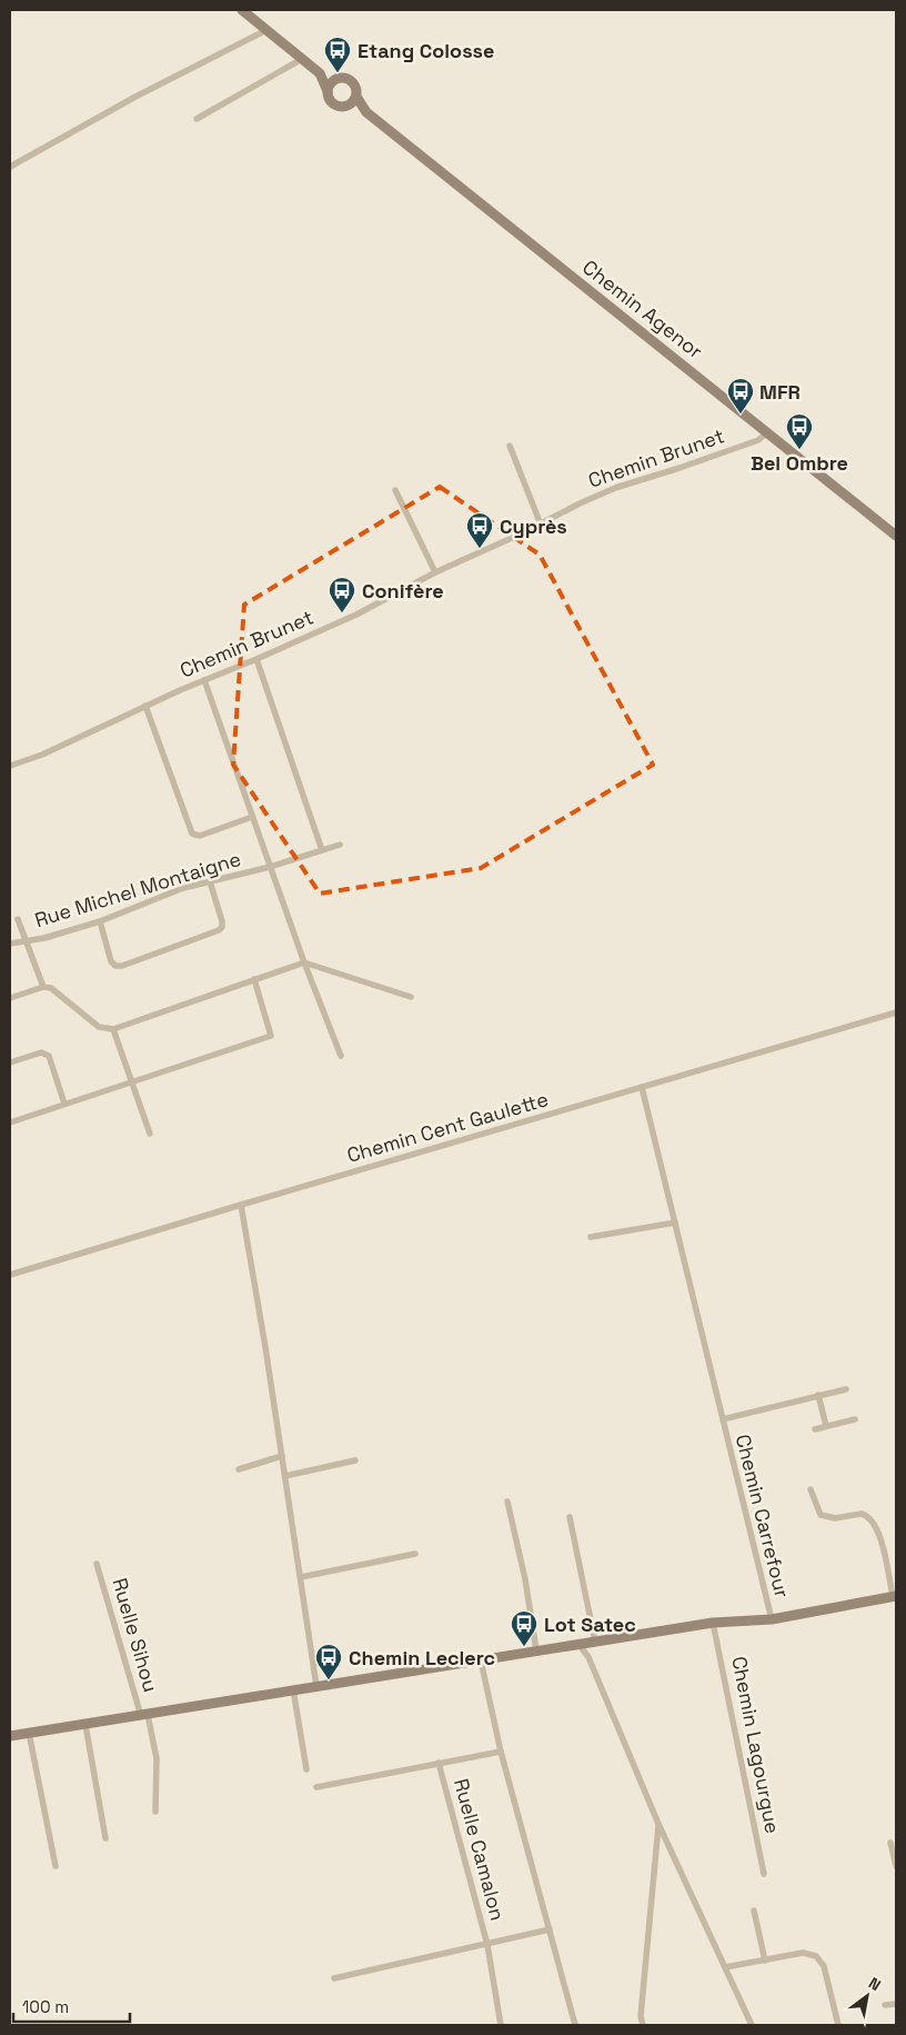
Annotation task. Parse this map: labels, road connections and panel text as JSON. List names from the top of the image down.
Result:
{
  "streets": {
    "main road": ["Chemin Agenor"],
    "street": [
      "Chemin Brunet",
      "Rue Michel Montaigne",
      "Chemin Cent Gaulette",
      "Chemin Carrefour",
      "Ruelle Sihou",
      "Chemin Lagourgue",
      "Ruelle Camalon"
    ]
  },
  "crossings": [
    ["Chemin Agenor", "Chemin Brunet"],
    ["Chemin Cent Gaulette", "Chemin Carrefour"]
  ],
  "places": {
    "bus stop": [
      "Etang Colosse",
      "MFR",
      "Bel Ombre",
      "Cyprès",
      "Conifère",
      "Lot Satec",
      "Chemin Leclerc"
    ]
  },
  "scale_bar": "100 m",
  "north": "top right"
}
